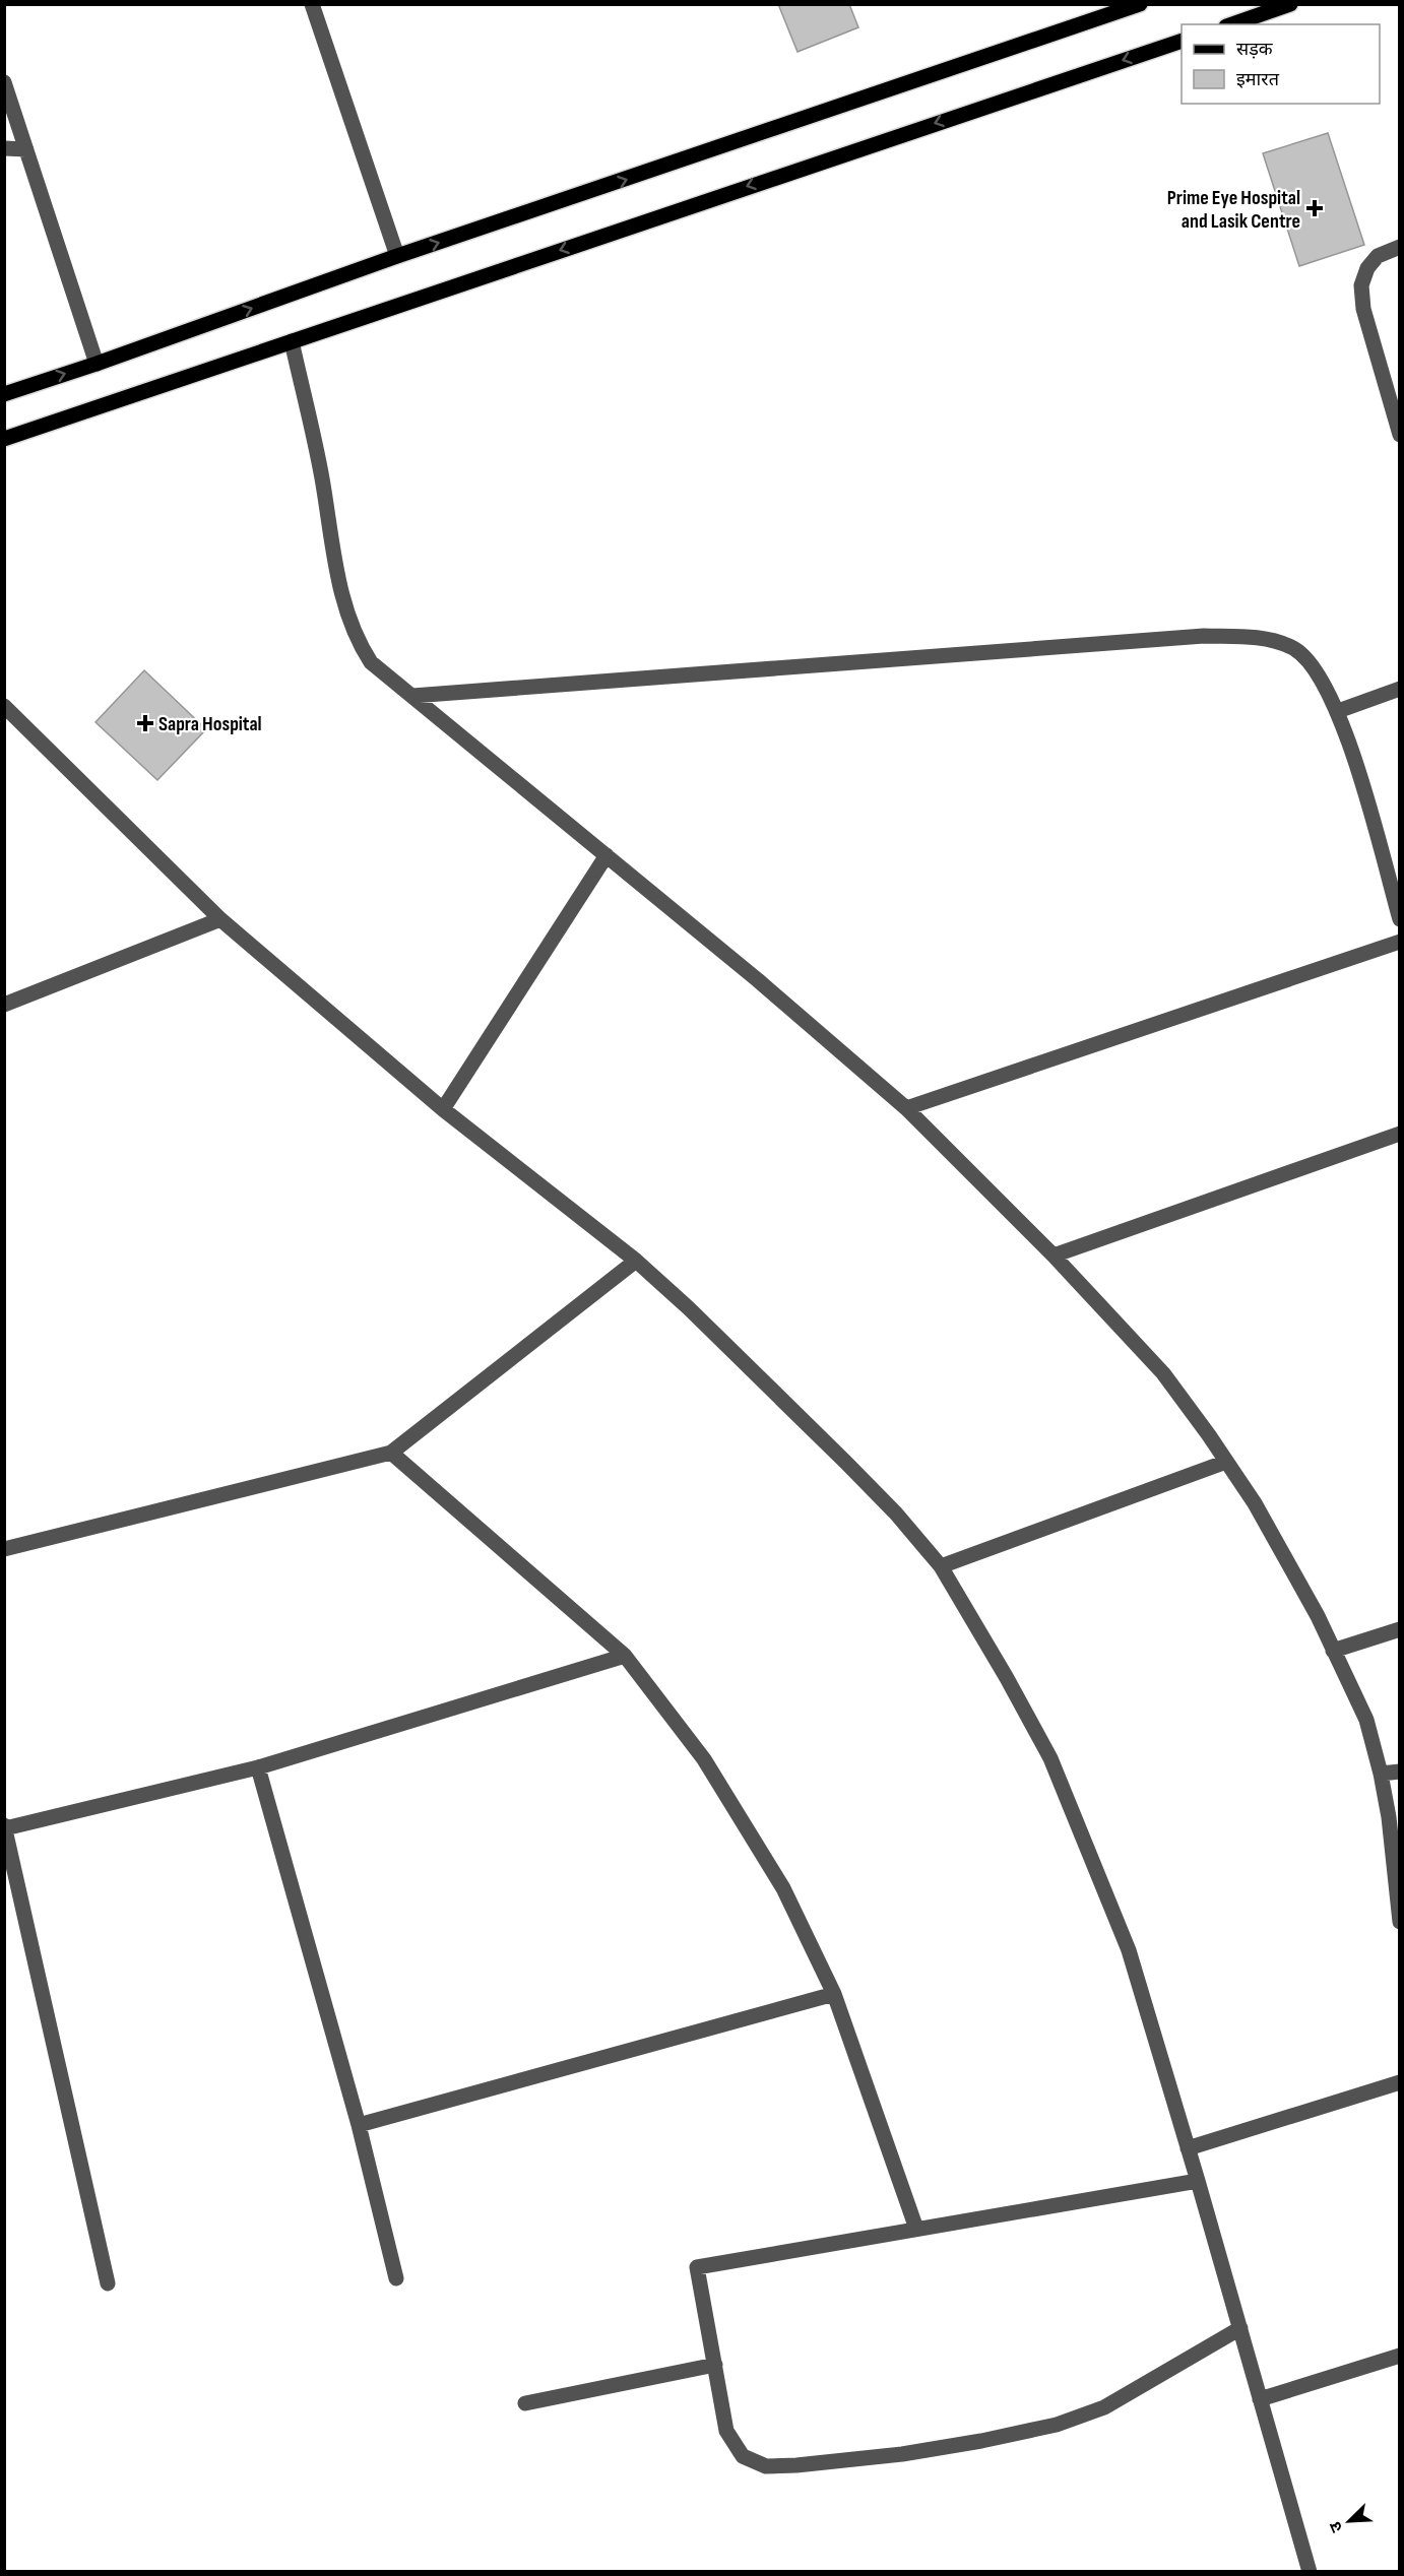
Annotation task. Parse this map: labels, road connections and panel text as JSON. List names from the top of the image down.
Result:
{
  "places": {
    "health": ["Prime Eye Hospital and Lasik Centre", "Sapra Hospital"]
  },
  "legend": ["सड़क", "इमारत"],
  "north": "bottom left"
}
